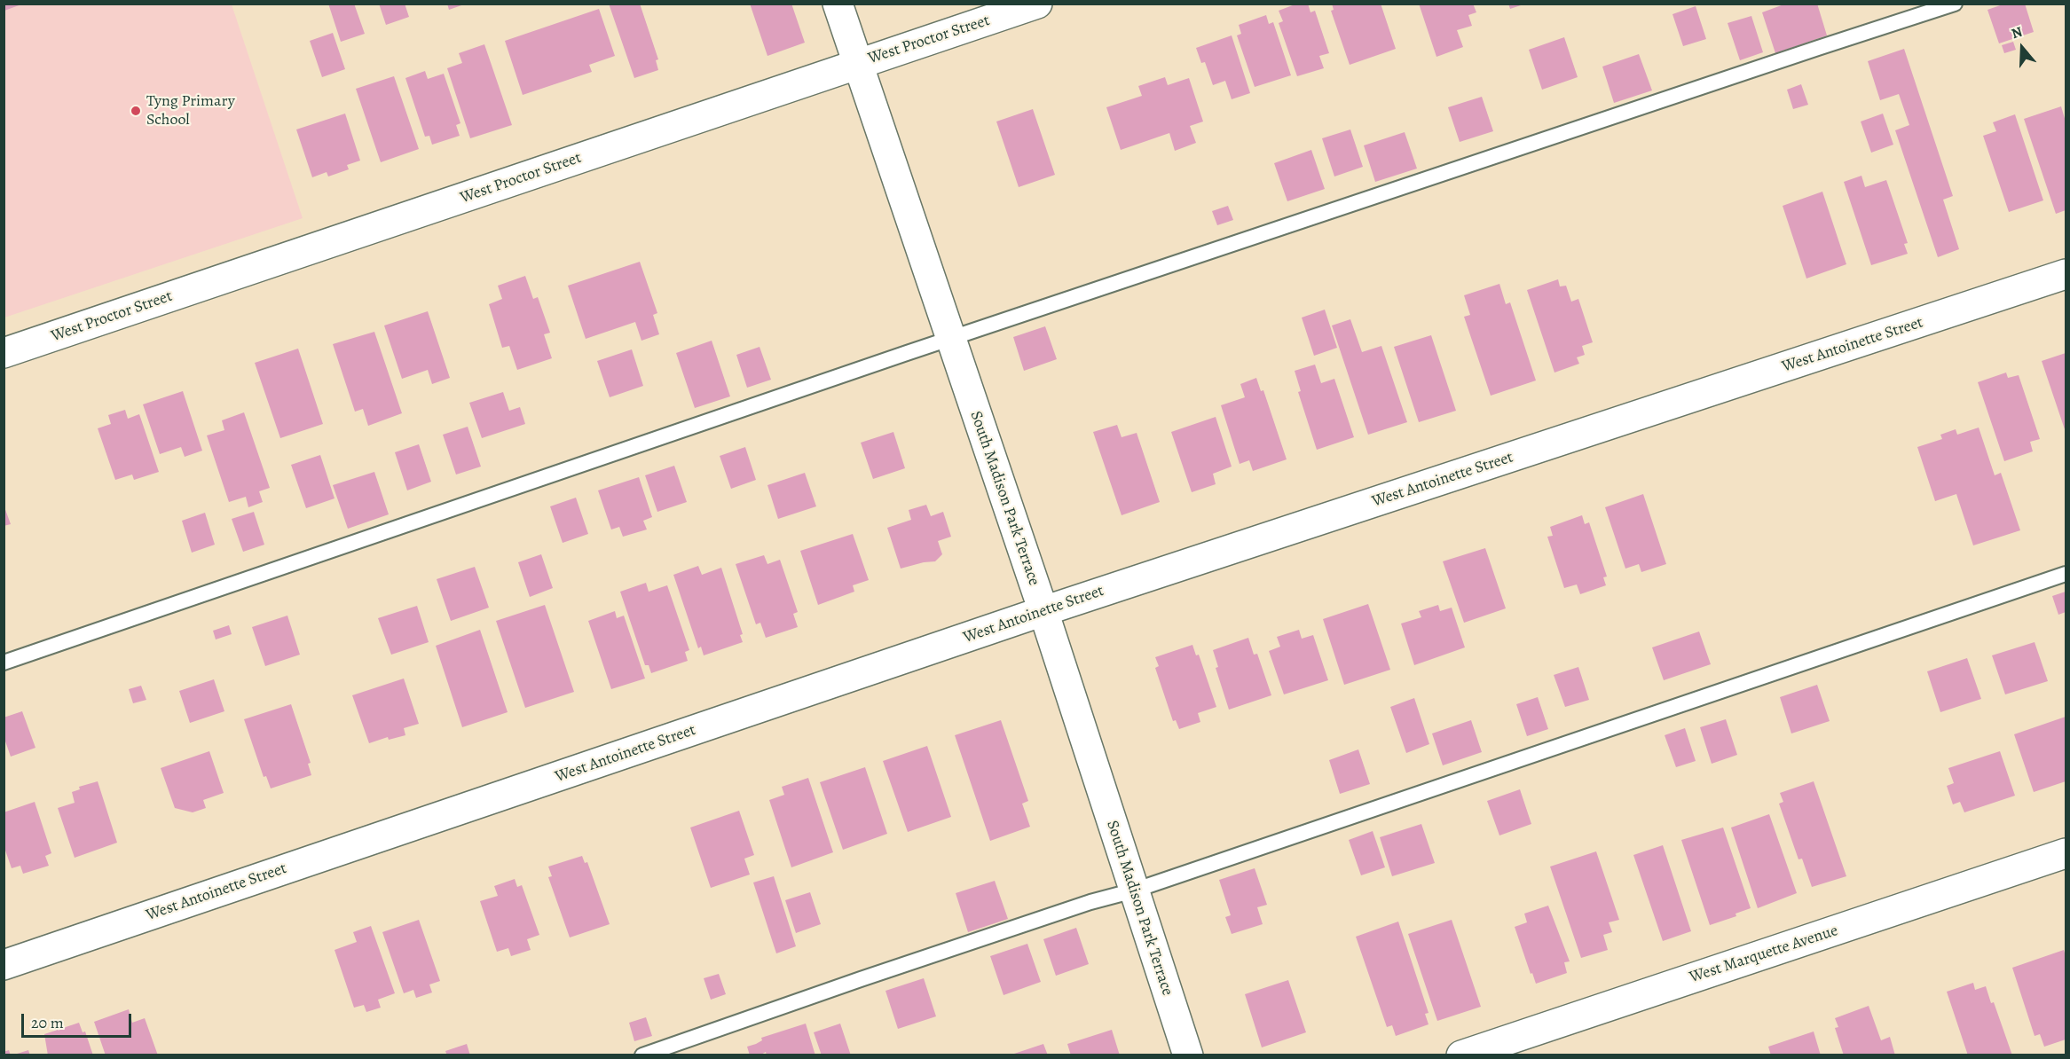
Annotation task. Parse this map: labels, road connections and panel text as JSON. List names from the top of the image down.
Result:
{
  "streets": {
    "street": [
      "West Proctor Street",
      "West Antoinette Street",
      "South Madison Park Terrace",
      "West Marquette Avenue"
    ]
  },
  "crossings": [
    ["West Proctor Street", "South Madison Park Terrace"],
    ["West Antoinette Street", "South Madison Park Terrace"]
  ],
  "places": ["Tyng Primary School"],
  "scale_bar": "20 m",
  "north": "top"
}
